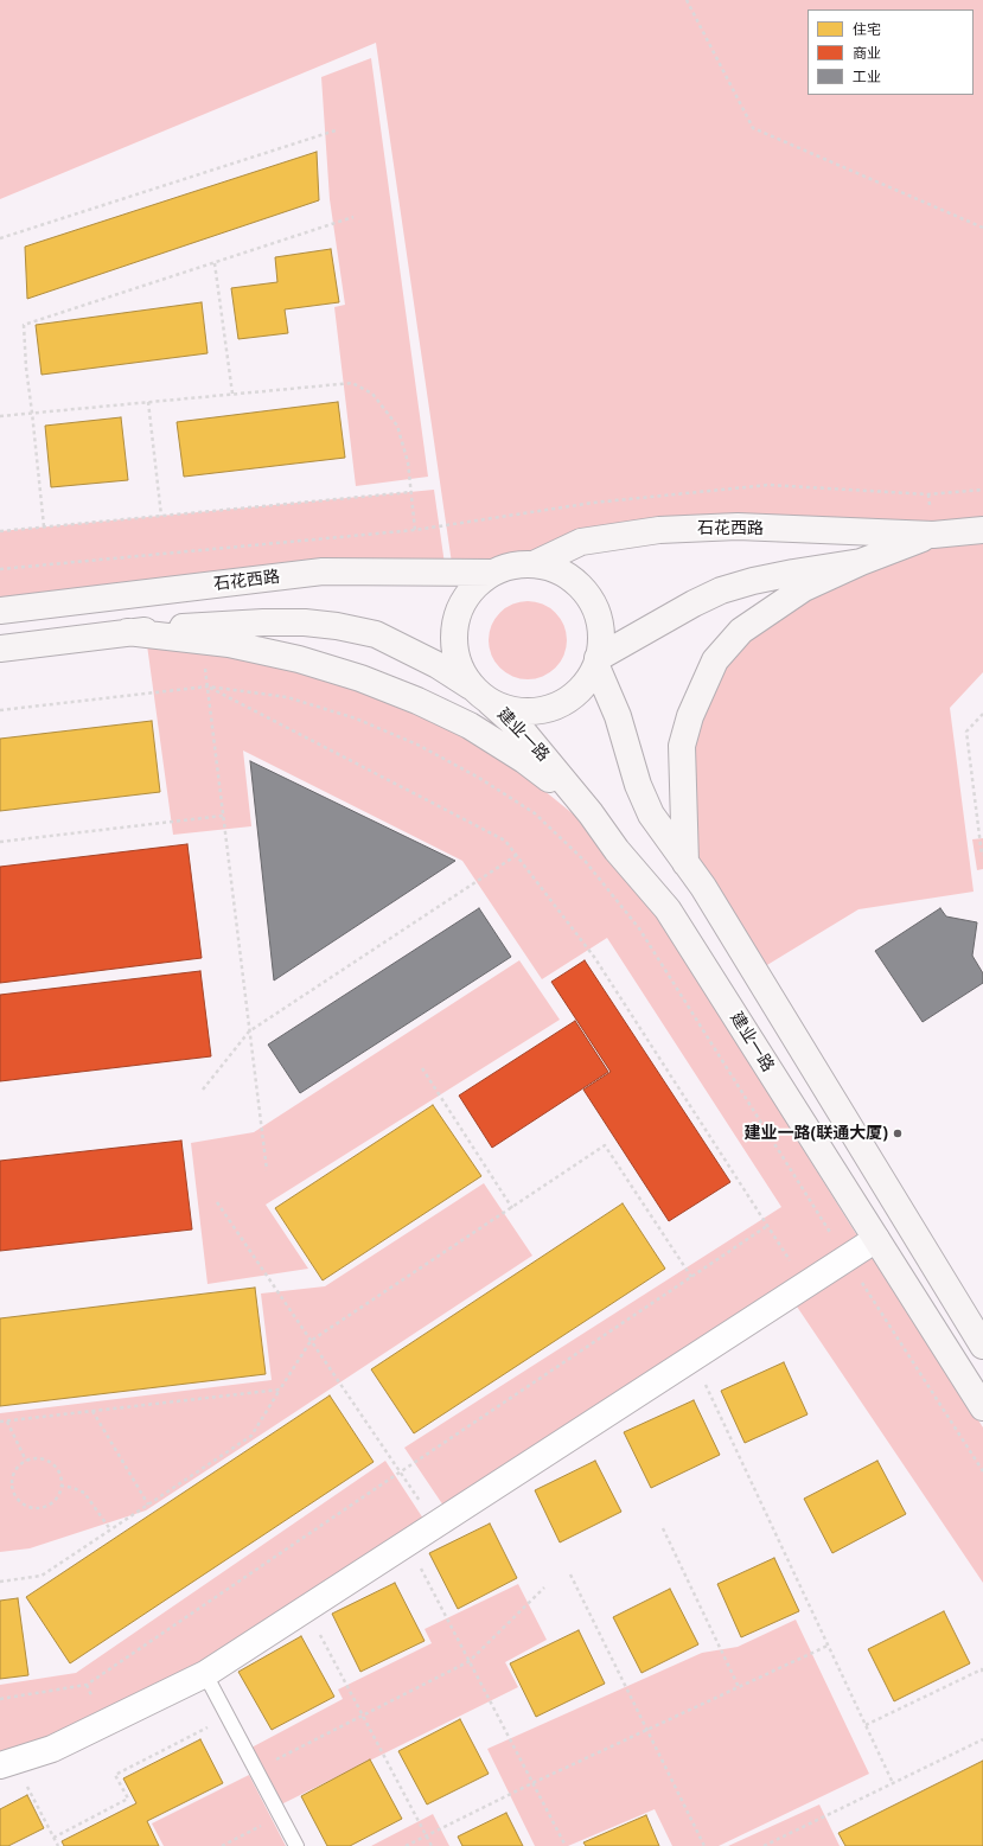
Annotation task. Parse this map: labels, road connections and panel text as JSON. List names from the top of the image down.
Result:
{
  "streets": {
    "main road": ["石花西路", "建业一路"]
  },
  "crossings": [
    ["石花西路", "建业一路"]
  ],
  "places": ["建业一路(联通大厦)"],
  "legend": ["住宅", "商业", "工业"]
}
